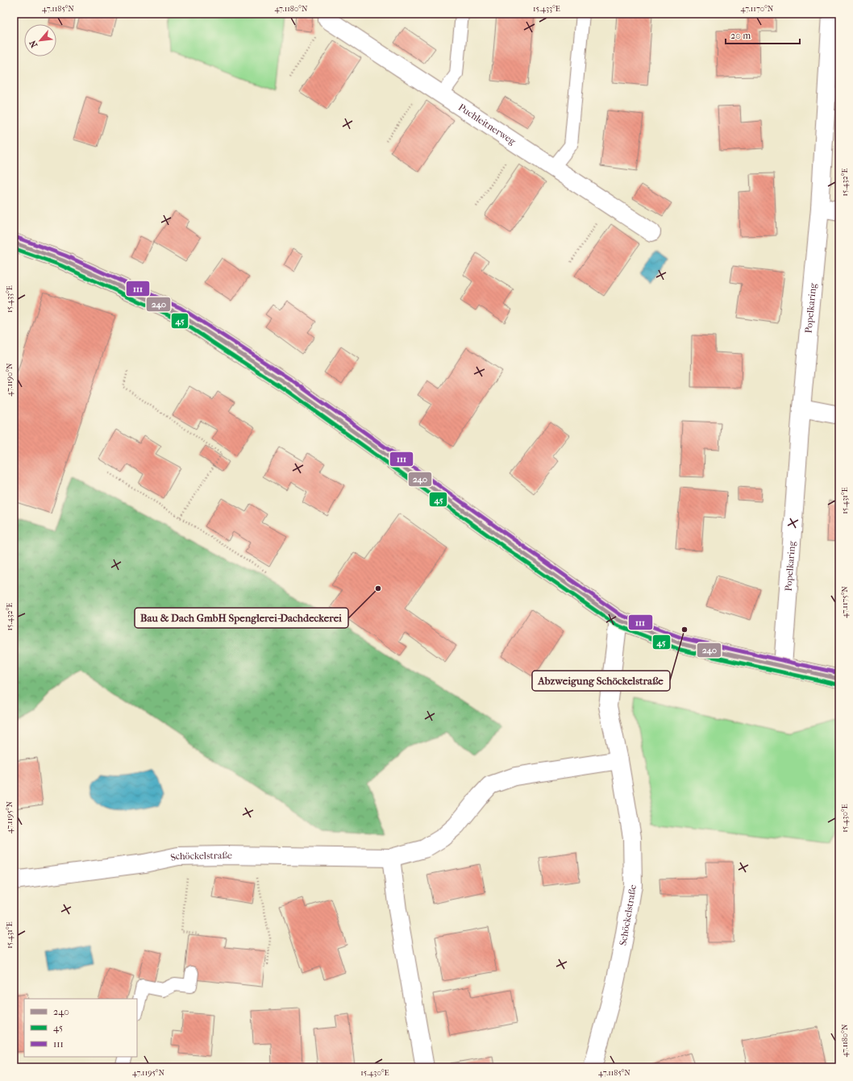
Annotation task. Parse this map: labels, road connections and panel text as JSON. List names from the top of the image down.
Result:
{
  "streets": {
    "street": ["Puchleitnerweg", "Popelkaring", "Schöckelstraße"]
  },
  "places": ["Bau & Dach GmbH Spenglerei-Dachdeckerei", "Abzweigung Schöckelstraße"],
  "lines": ["transit line 111", "transit line 240", "transit line 45"],
  "legend": ["240", "45", "111"],
  "scale_bar": "20 m",
  "north": "bottom left",
  "coordinates": [
    "47.1185°N",
    "47.1180°N",
    "15.433°E",
    "47.1170°N",
    "15.432°E",
    "47.1190°N",
    "15.431°E",
    "47.1175°N",
    "47.1195°N",
    "15.430°E"
  ]
}
